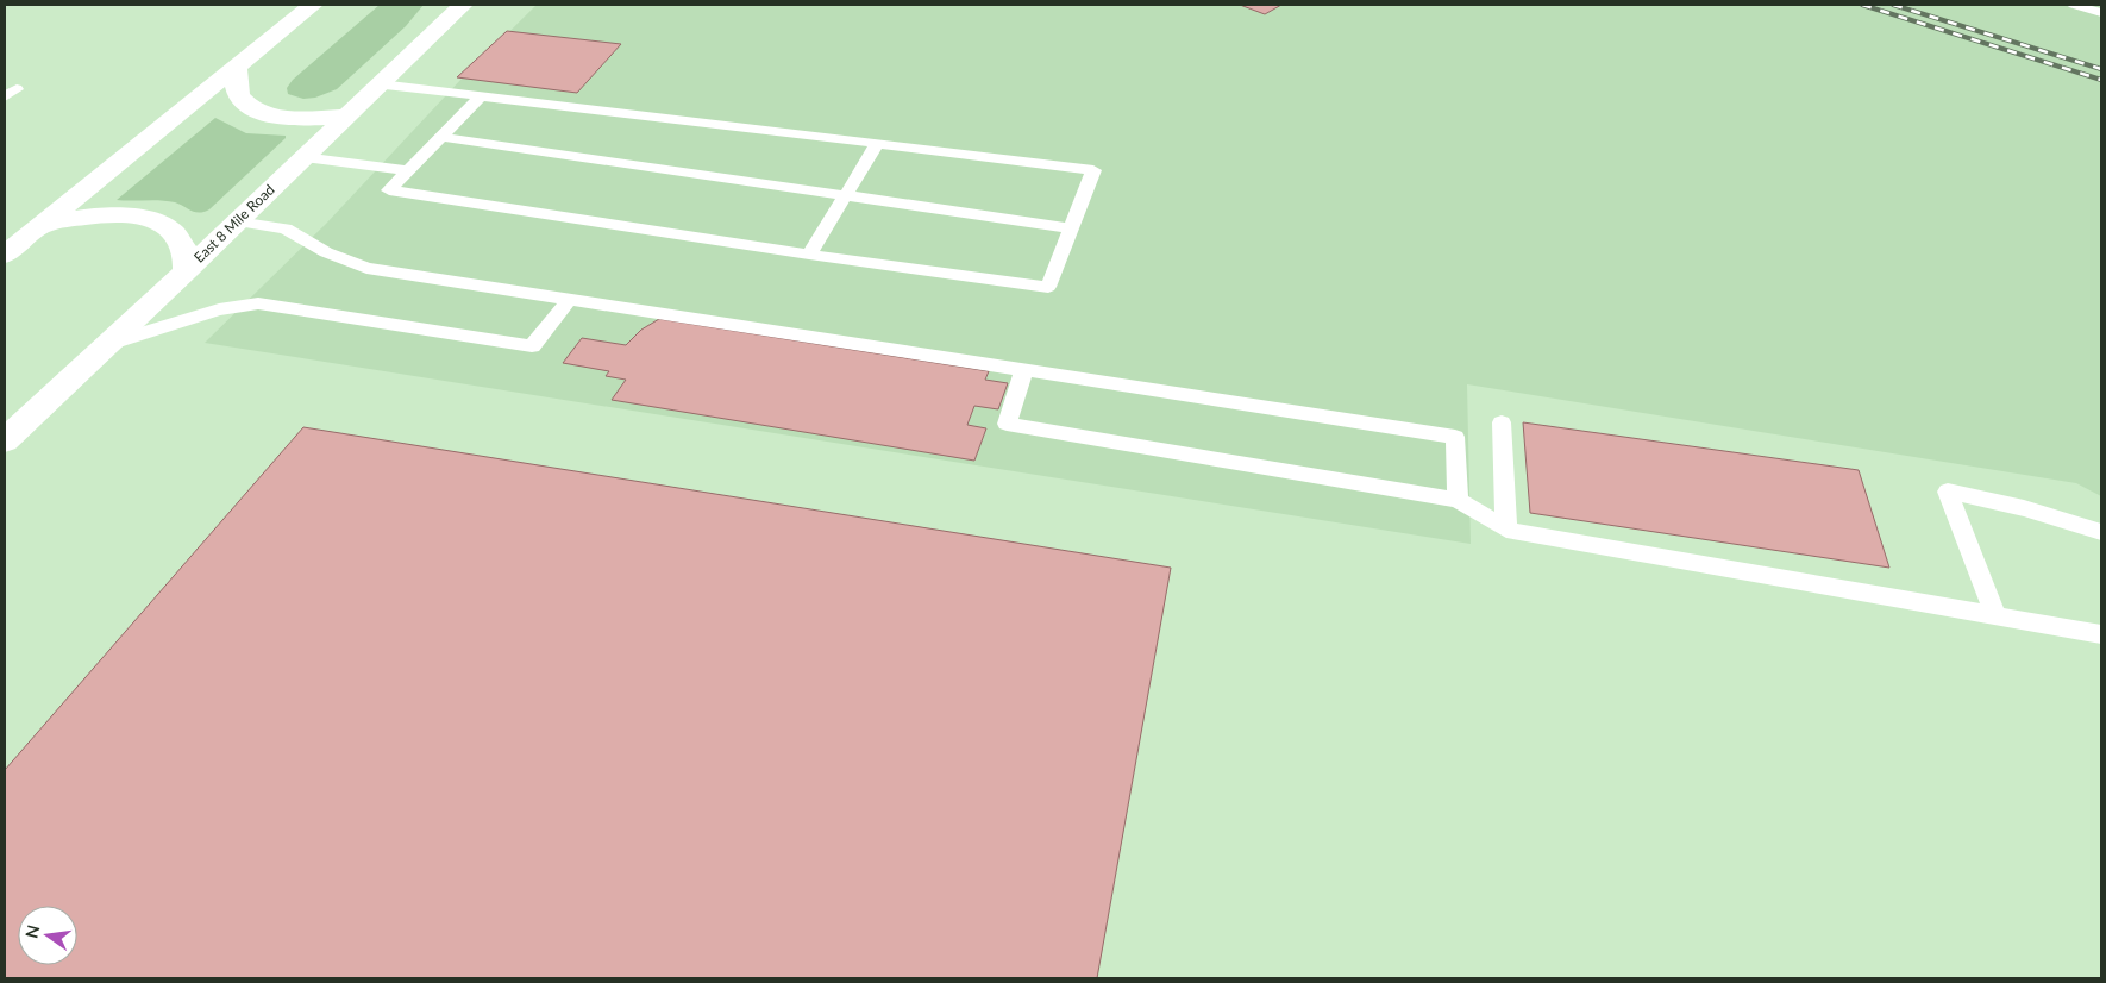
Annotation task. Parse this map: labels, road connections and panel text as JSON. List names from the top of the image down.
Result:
{
  "streets": {
    "highway": ["East 8 Mile Road"]
  },
  "north": "left"
}
